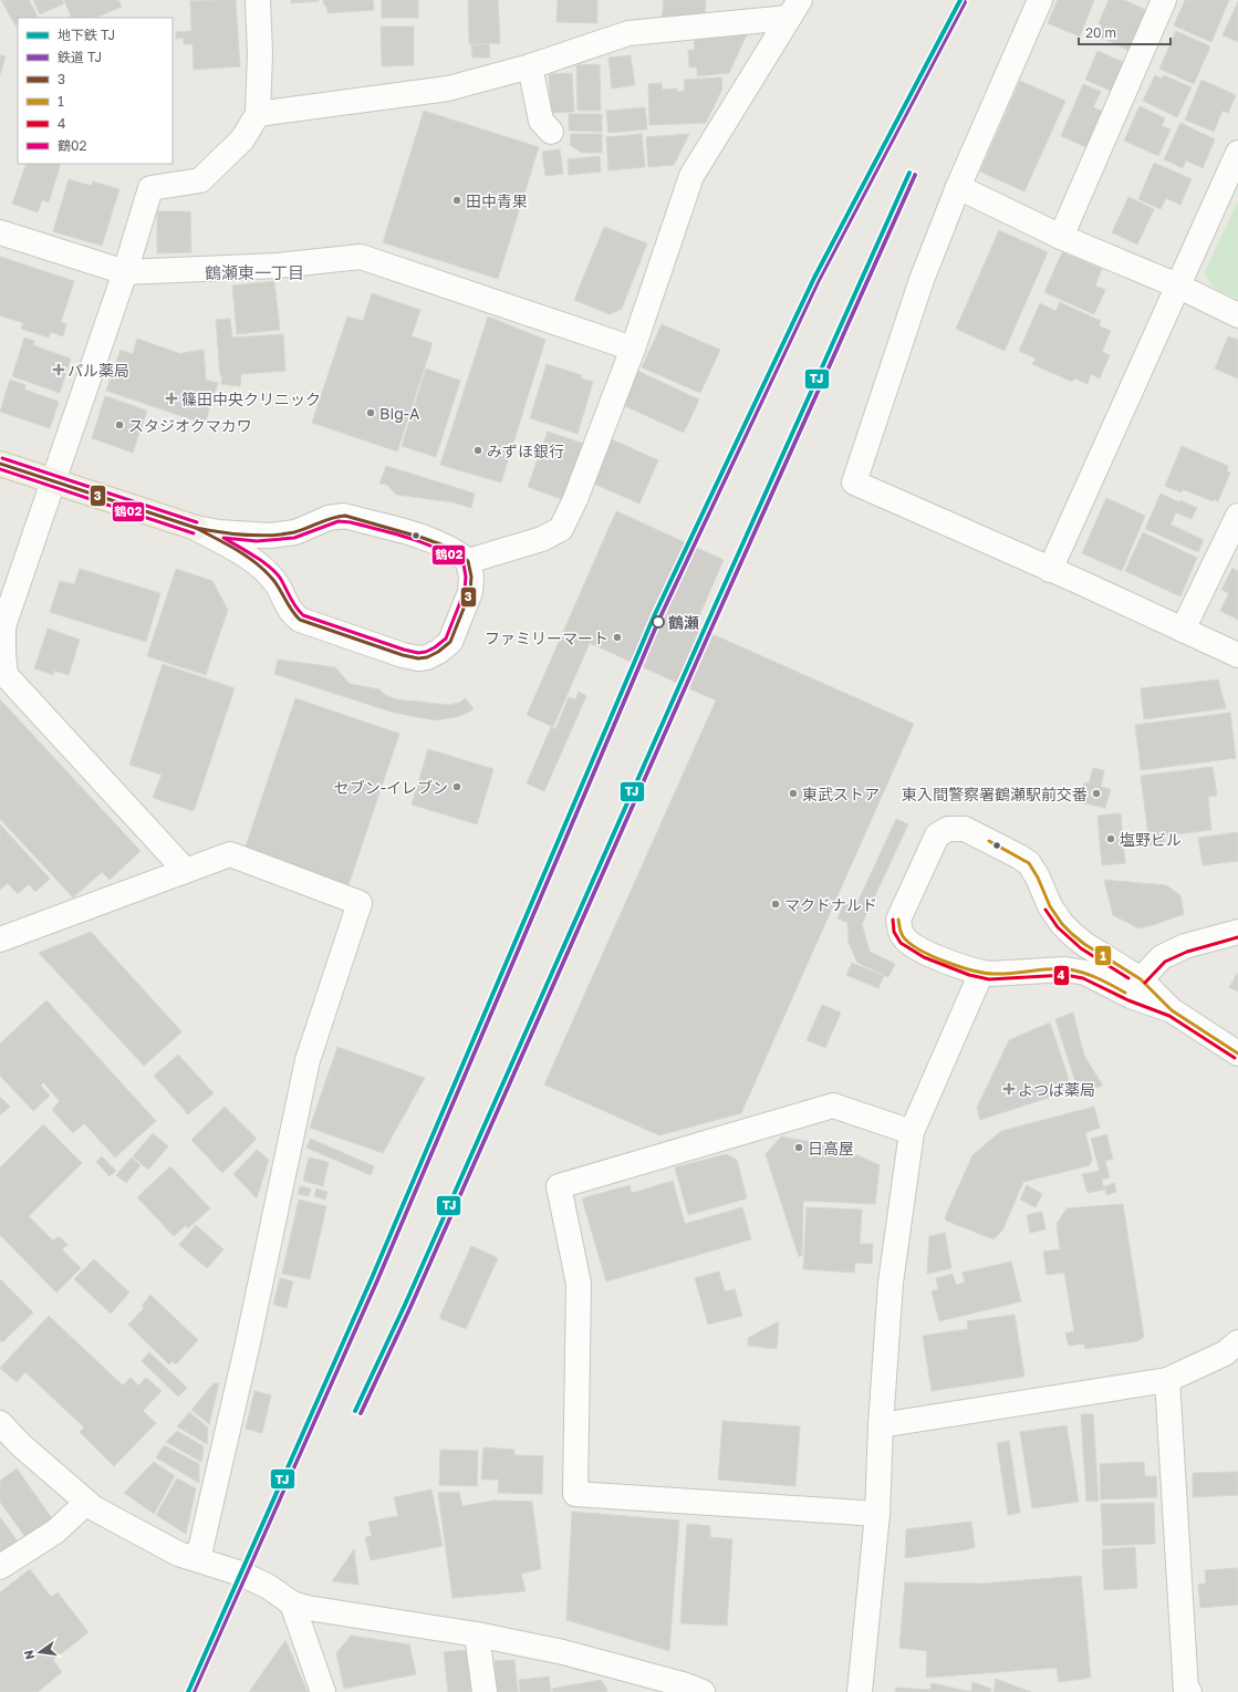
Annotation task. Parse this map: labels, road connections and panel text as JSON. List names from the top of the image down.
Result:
{
  "districts": ["鶴瀬東一丁目"],
  "places": {
    "other": [
      "田中青果",
      "Big-A",
      "スタジオクマカワ",
      "みずほ銀行",
      "鶴瀬",
      "ファミリーマート",
      "セブン-イレブン",
      "東武ストア",
      "東入間警察署鶴瀬駅前交番",
      "塩野ビル",
      "マクドナルド",
      "日高屋"
    ],
    "health": ["パル薬局", "篠田中央クリニック", "よつば薬局"]
  },
  "lines": [
    "metro line TJ",
    "rail line TJ",
    "transit line 鶴02",
    "transit line 3",
    "transit line 1",
    "transit line 4"
  ],
  "legend": [
    "地下鉄 TJ",
    "鉄道 TJ",
    "3",
    "1",
    "4",
    "鶴02"
  ],
  "scale_bar": "20 m",
  "north": "left"
}
